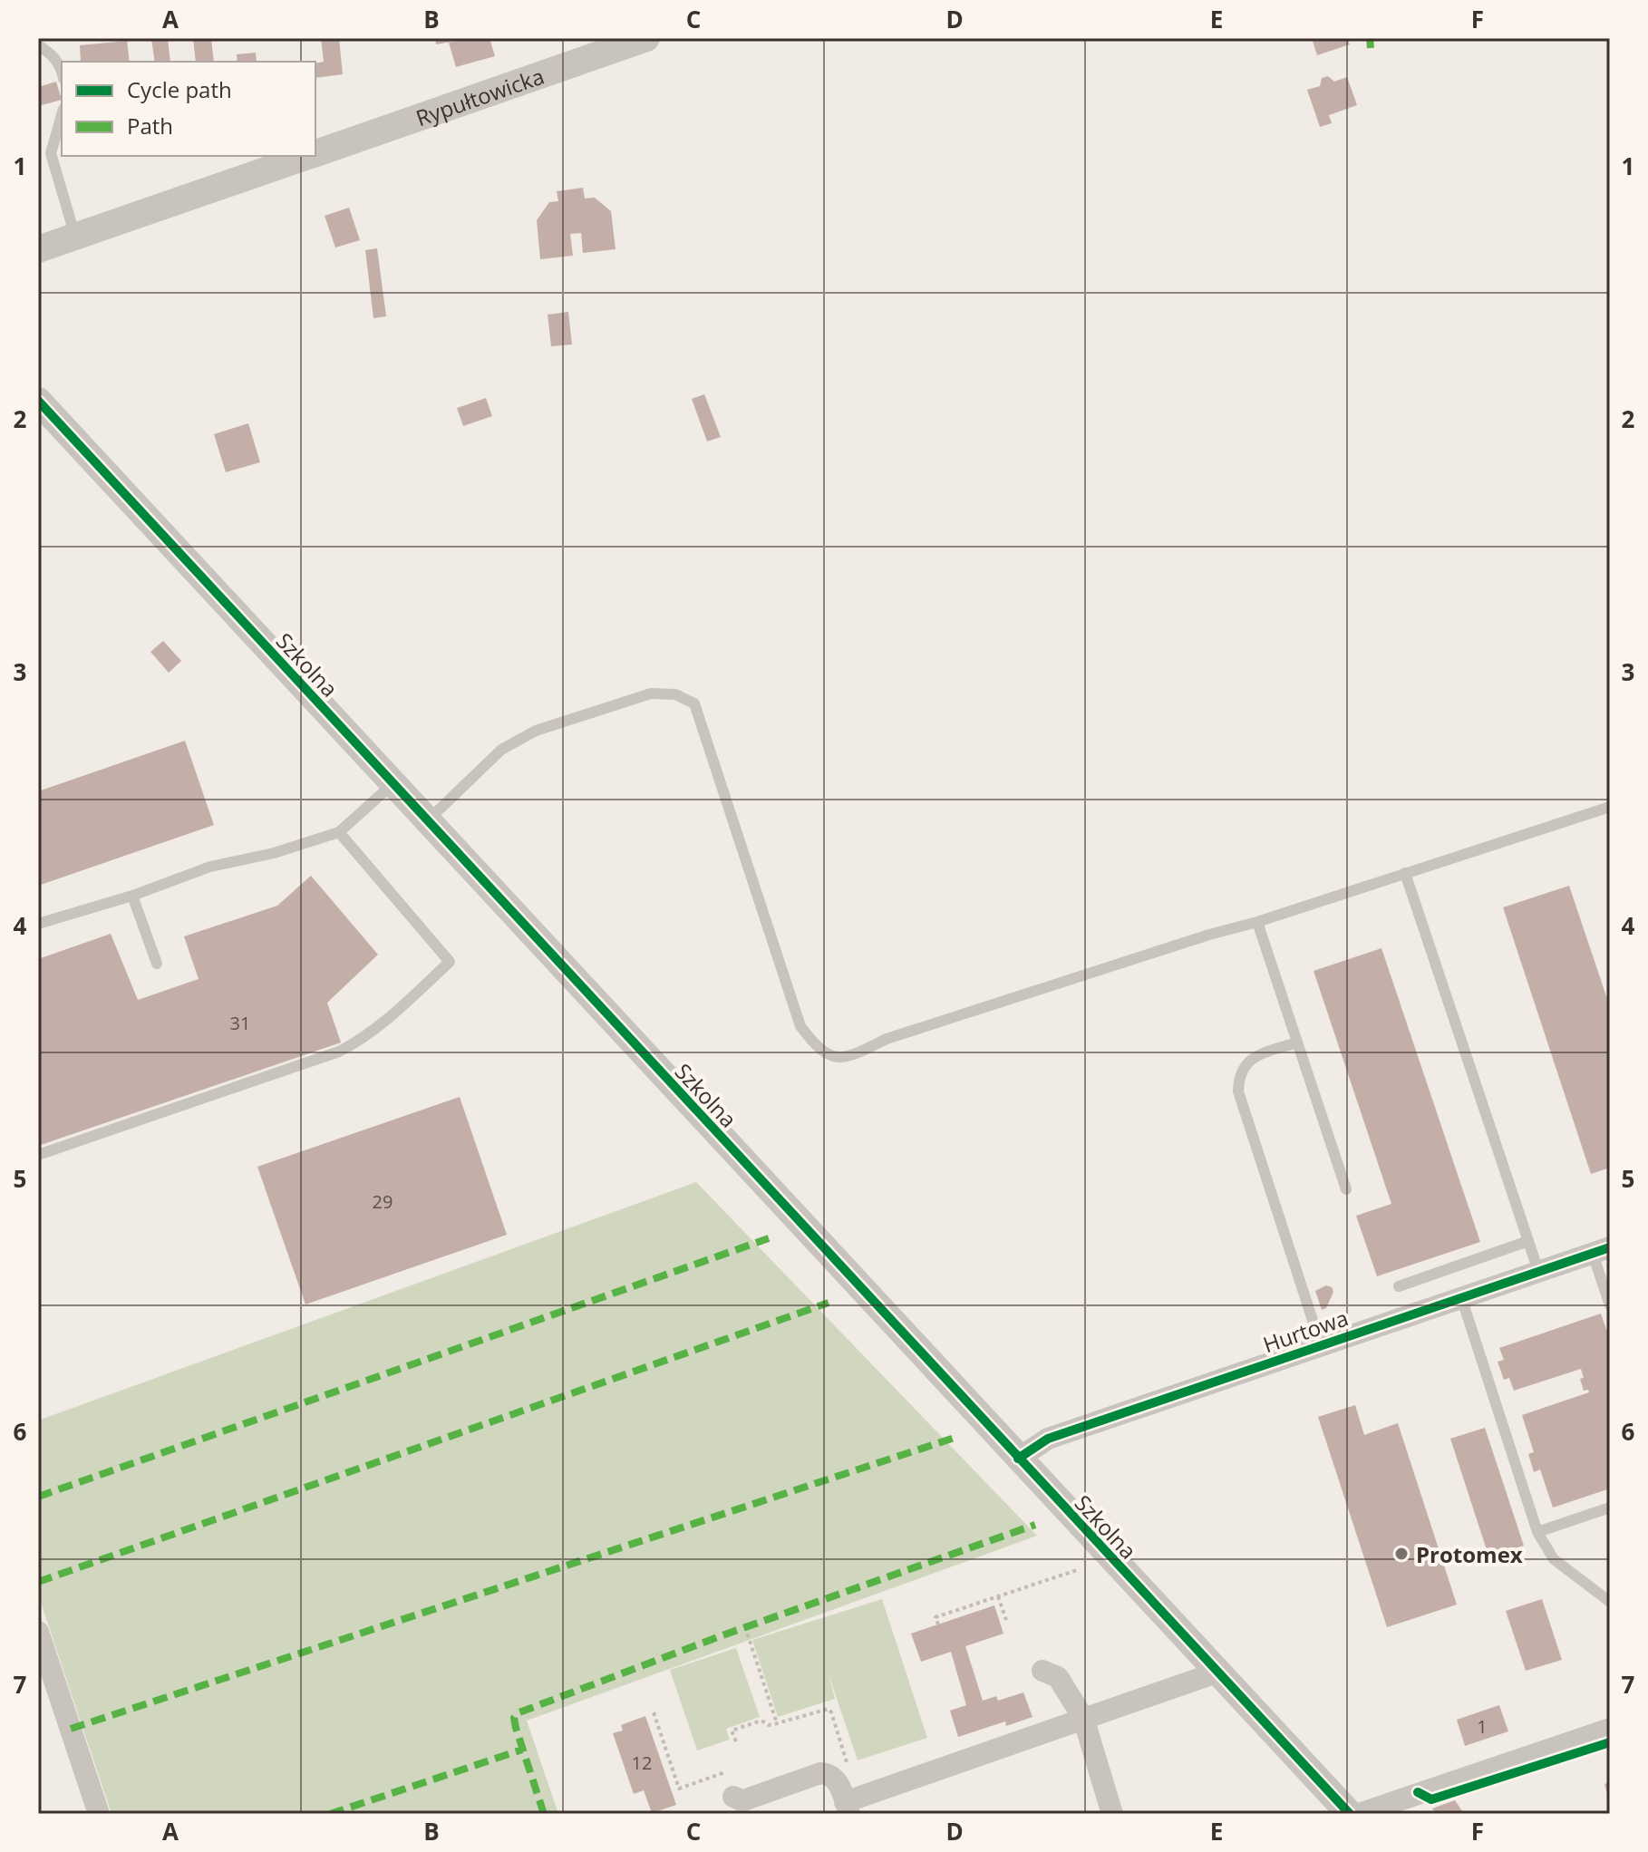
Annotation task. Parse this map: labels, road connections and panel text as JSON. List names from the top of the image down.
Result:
{
  "streets": {
    "street": ["Rypułtowicka", "Szkolna", "Hurtowa"]
  },
  "crossings": [
    ["Szkolna", "Hurtowa"]
  ],
  "places": ["Protomex"],
  "house_numbers": [
    "31",
    "29",
    "1",
    "12"
  ],
  "legend": ["Cycle path", "Path"],
  "grid": {
    "columns": [
      "A",
      "B",
      "C",
      "D",
      "E",
      "F"
    ],
    "rows": [
      "1",
      "2",
      "3",
      "4",
      "5",
      "6",
      "7"
    ]
  }
}
